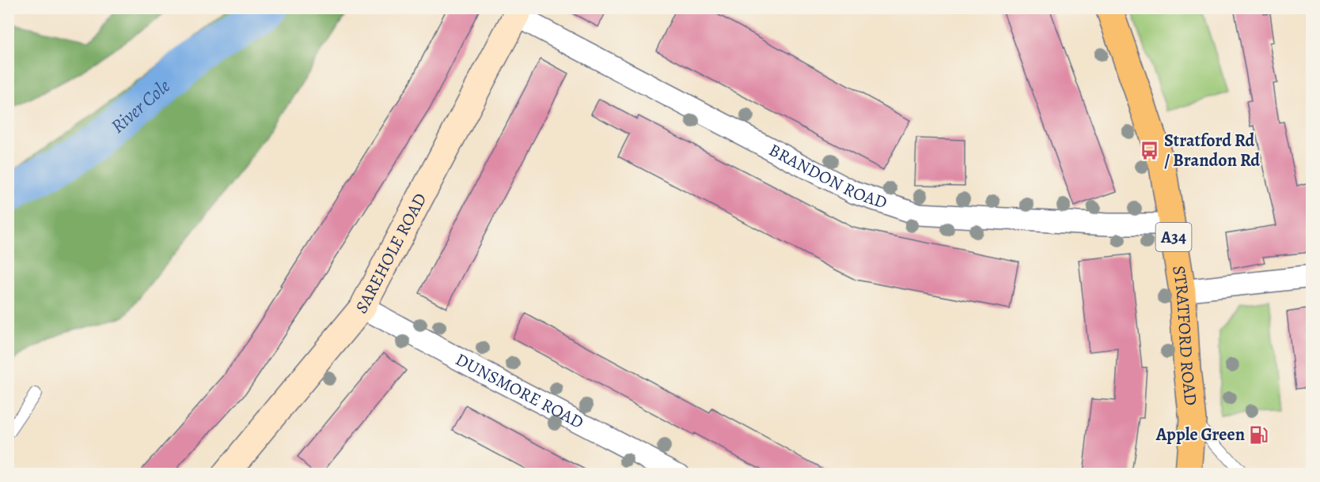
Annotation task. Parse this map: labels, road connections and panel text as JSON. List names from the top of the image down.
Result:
{
  "streets": {
    "highway": ["A34", "STRATFORD ROAD"],
    "street": ["BRANDON ROAD", "SAREHOLE ROAD", "DUNSMORE ROAD"]
  },
  "crossings": [
    ["BRANDON ROAD", "SAREHOLE ROAD"],
    ["BRANDON ROAD", "STRATFORD ROAD"],
    ["SAREHOLE ROAD", "DUNSMORE ROAD"]
  ],
  "water": ["River Cole"],
  "places": {
    "bus stop": ["Stratford Rd / Brandon Rd"],
    "fuel station": ["Apple Green"]
  }
}
